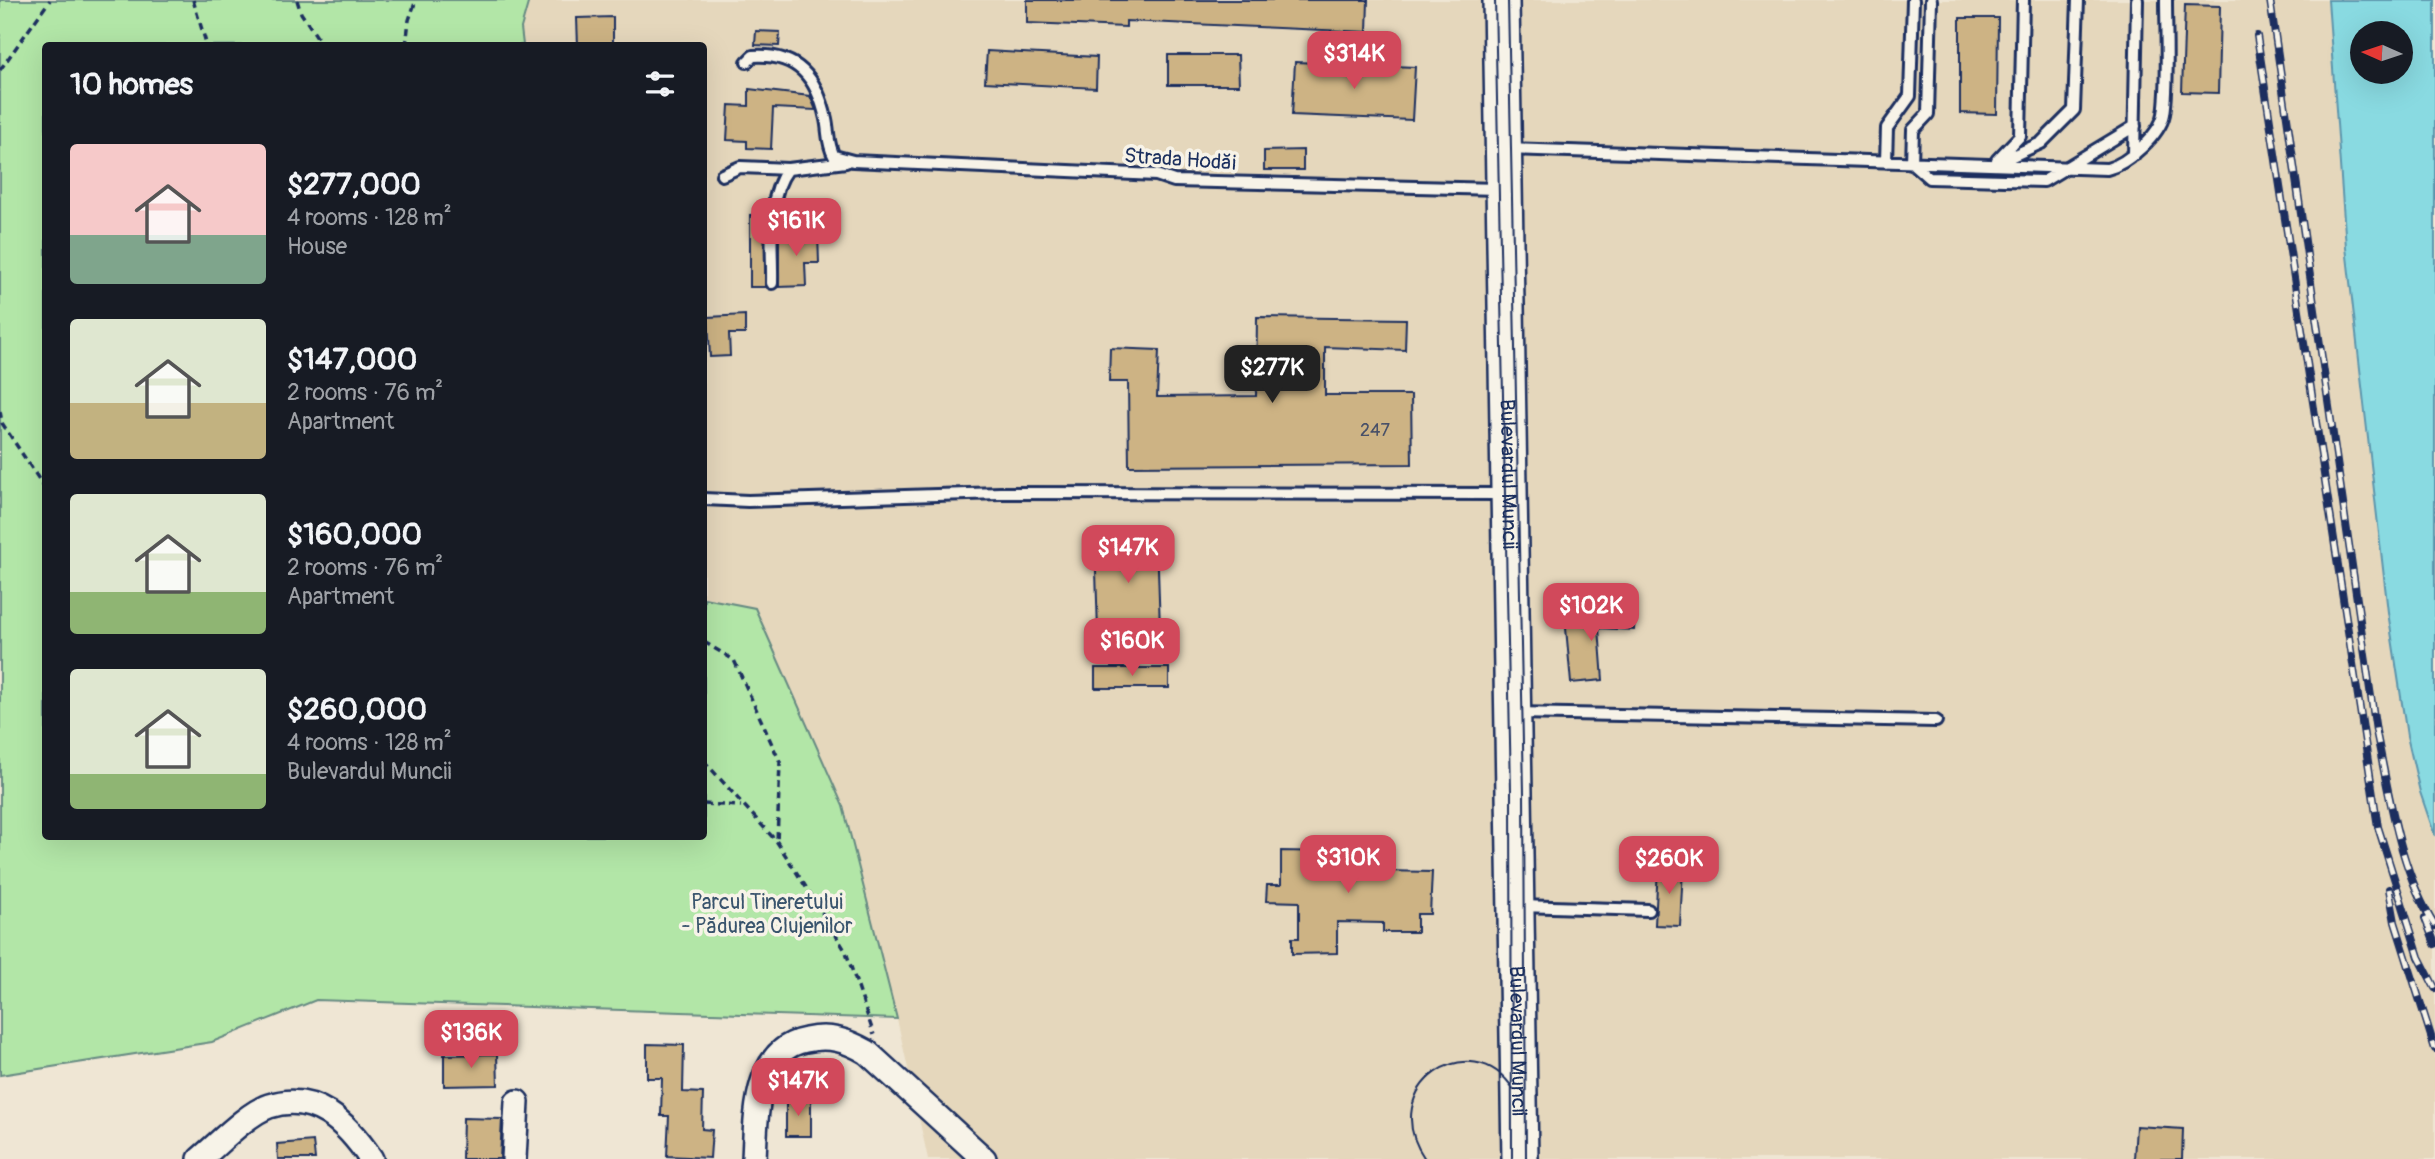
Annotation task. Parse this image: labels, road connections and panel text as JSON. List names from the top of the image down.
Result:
{
  "streets": {
    "main road": ["Bulevardul Muncii"],
    "lane": ["Strada Hodăi"]
  },
  "crossings": [
    ["Strada Hodăi", "Bulevardul Muncii"]
  ],
  "parks": ["Parcul Tineretului - Pădurea Clujenilor"],
  "house_numbers": ["247"],
  "north": "left",
  "page": {
    "price": [
      "$314K",
      "$161K",
      "$277K",
      "$147K",
      "$102K",
      "$160K",
      "$310K",
      "$260K",
      "$136K",
      "$147K"
    ],
    "heading": "10 homes",
    "list": [
      {
        "name": "$277,000",
        "note": "4 rooms · 128 m² · House"
      },
      {
        "name": "$147,000",
        "note": "2 rooms · 76 m² · Apartment"
      },
      {
        "name": "$160,000",
        "note": "2 rooms · 76 m² · Apartment"
      },
      {
        "name": "$260,000",
        "note": "4 rooms · 128 m² · Bulevardul Muncii"
      }
    ]
  }
}
